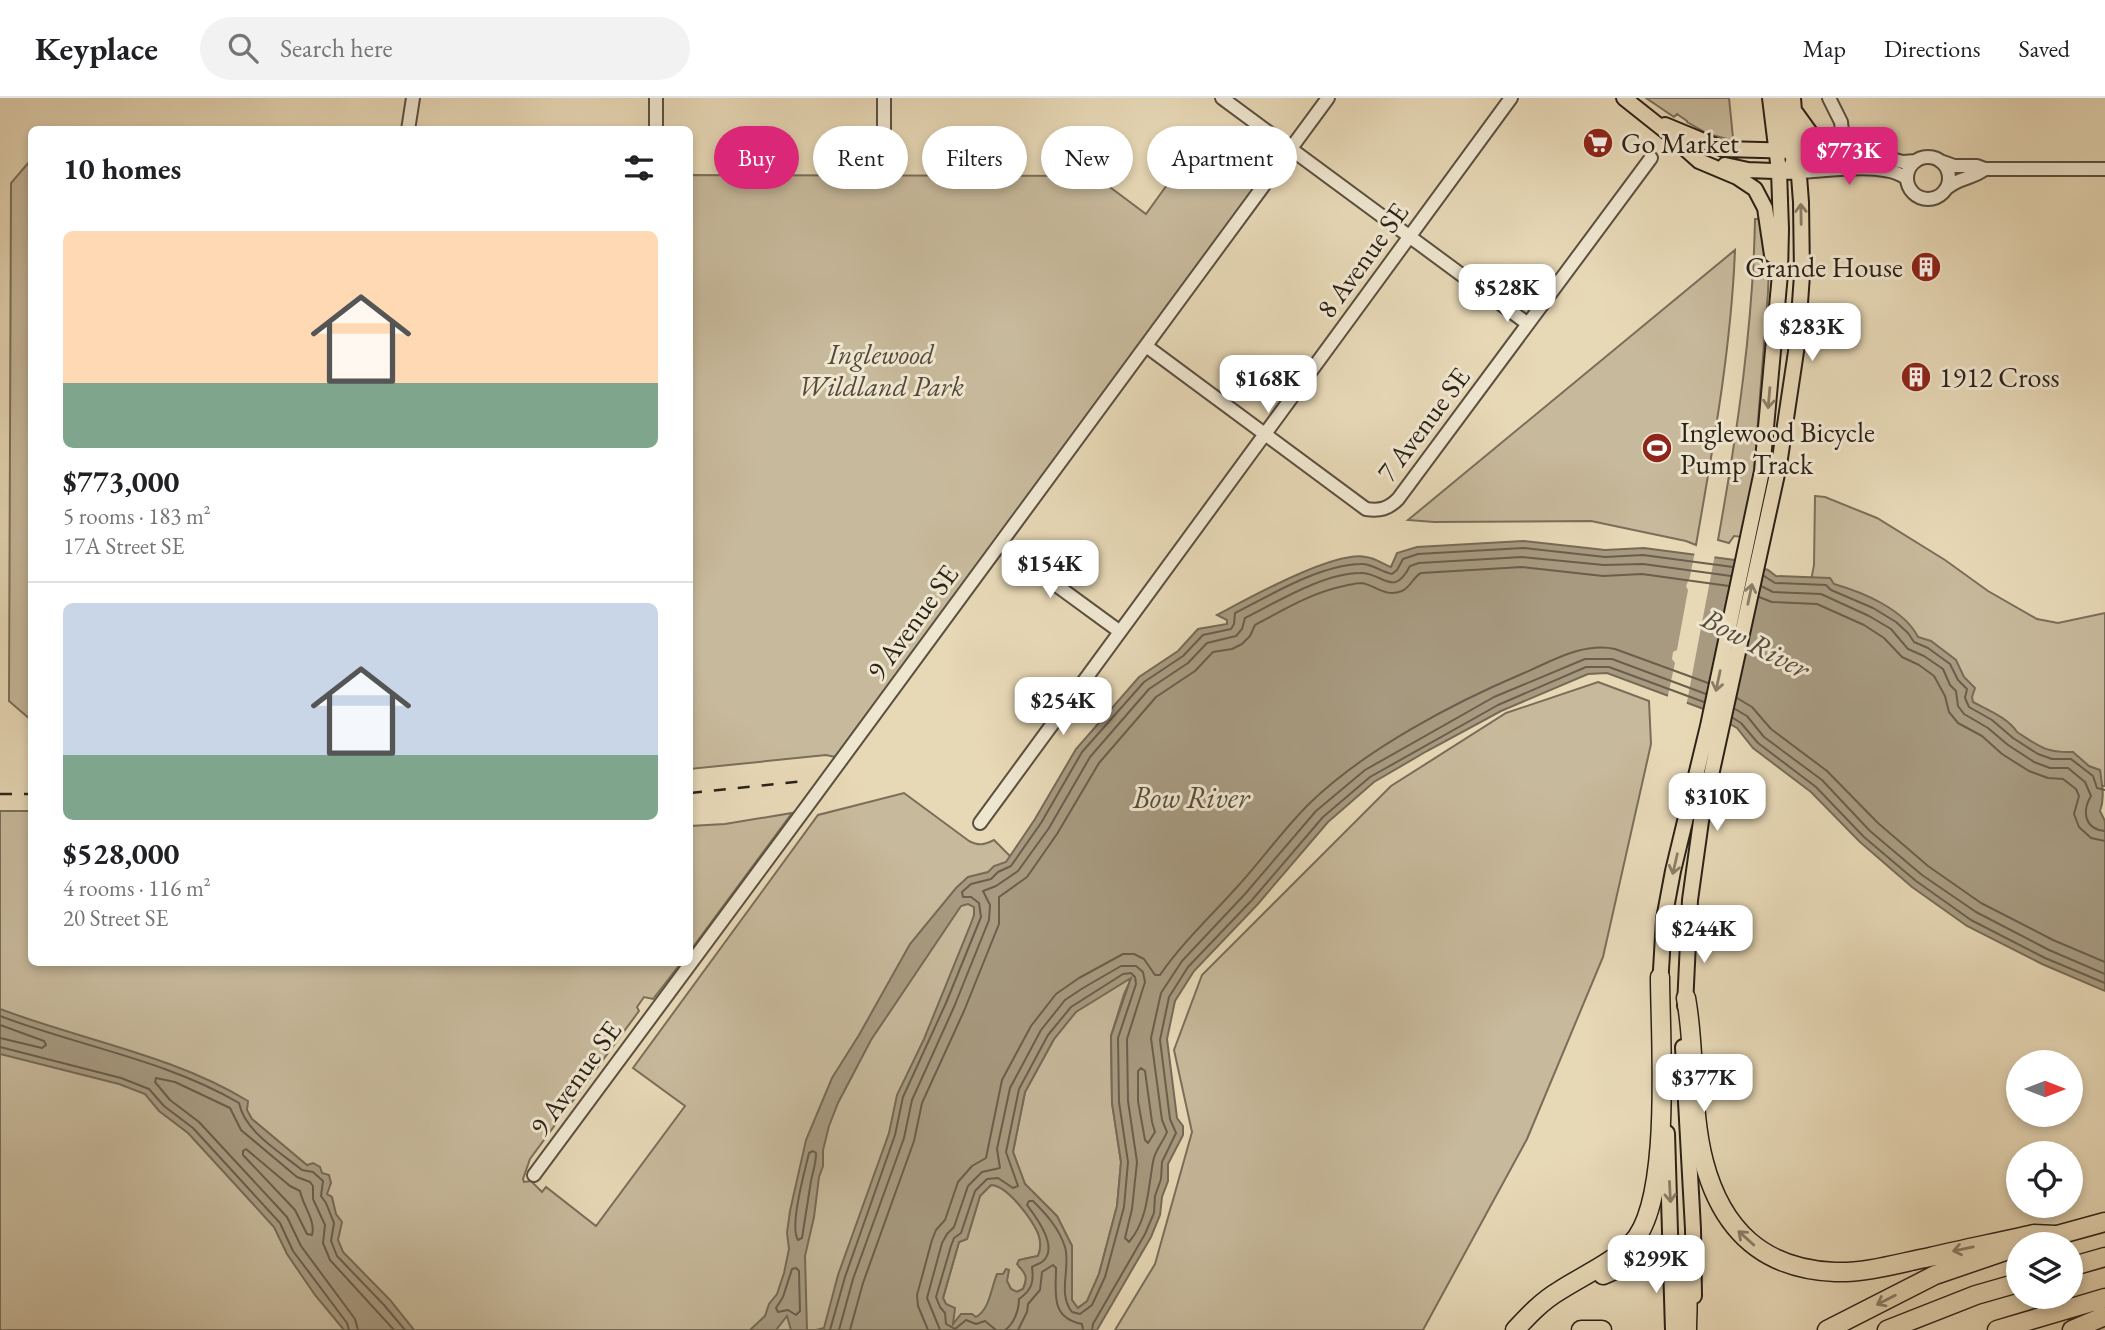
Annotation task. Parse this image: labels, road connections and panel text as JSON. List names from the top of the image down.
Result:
{
  "streets": {
    "street": ["8 Avenue SE", "7 Avenue SE", "9 Avenue SE"]
  },
  "crossings": [
    ["8 Avenue SE", "7 Avenue SE"]
  ],
  "water": ["Bow River"],
  "parks": ["Inglewood Wildland Park"],
  "places": {
    "supermarket": ["Go Market"],
    "building": ["Grande House", "1912 Cross"],
    "sports": ["Inglewood Bicycle Pump Track"]
  },
  "north": "right",
  "page": {
    "header": "Keyplace",
    "search": "Search here",
    "nav": ["Map", "Directions", "Saved"],
    "chip": [
      "Buy",
      "Rent",
      "Filters",
      "New",
      "Apartment"
    ],
    "heading": "10 homes",
    "price": [
      "$773K",
      "$528K",
      "$283K",
      "$168K",
      "$154K",
      "$254K",
      "$310K",
      "$244K",
      "$377K",
      "$299K"
    ],
    "list": [
      {
        "name": "$773,000",
        "note": "5 rooms · 183 m² · 17A Street SE"
      },
      {
        "name": "$528,000",
        "note": "4 rooms · 116 m² · 20 Street SE"
      }
    ]
  }
}
